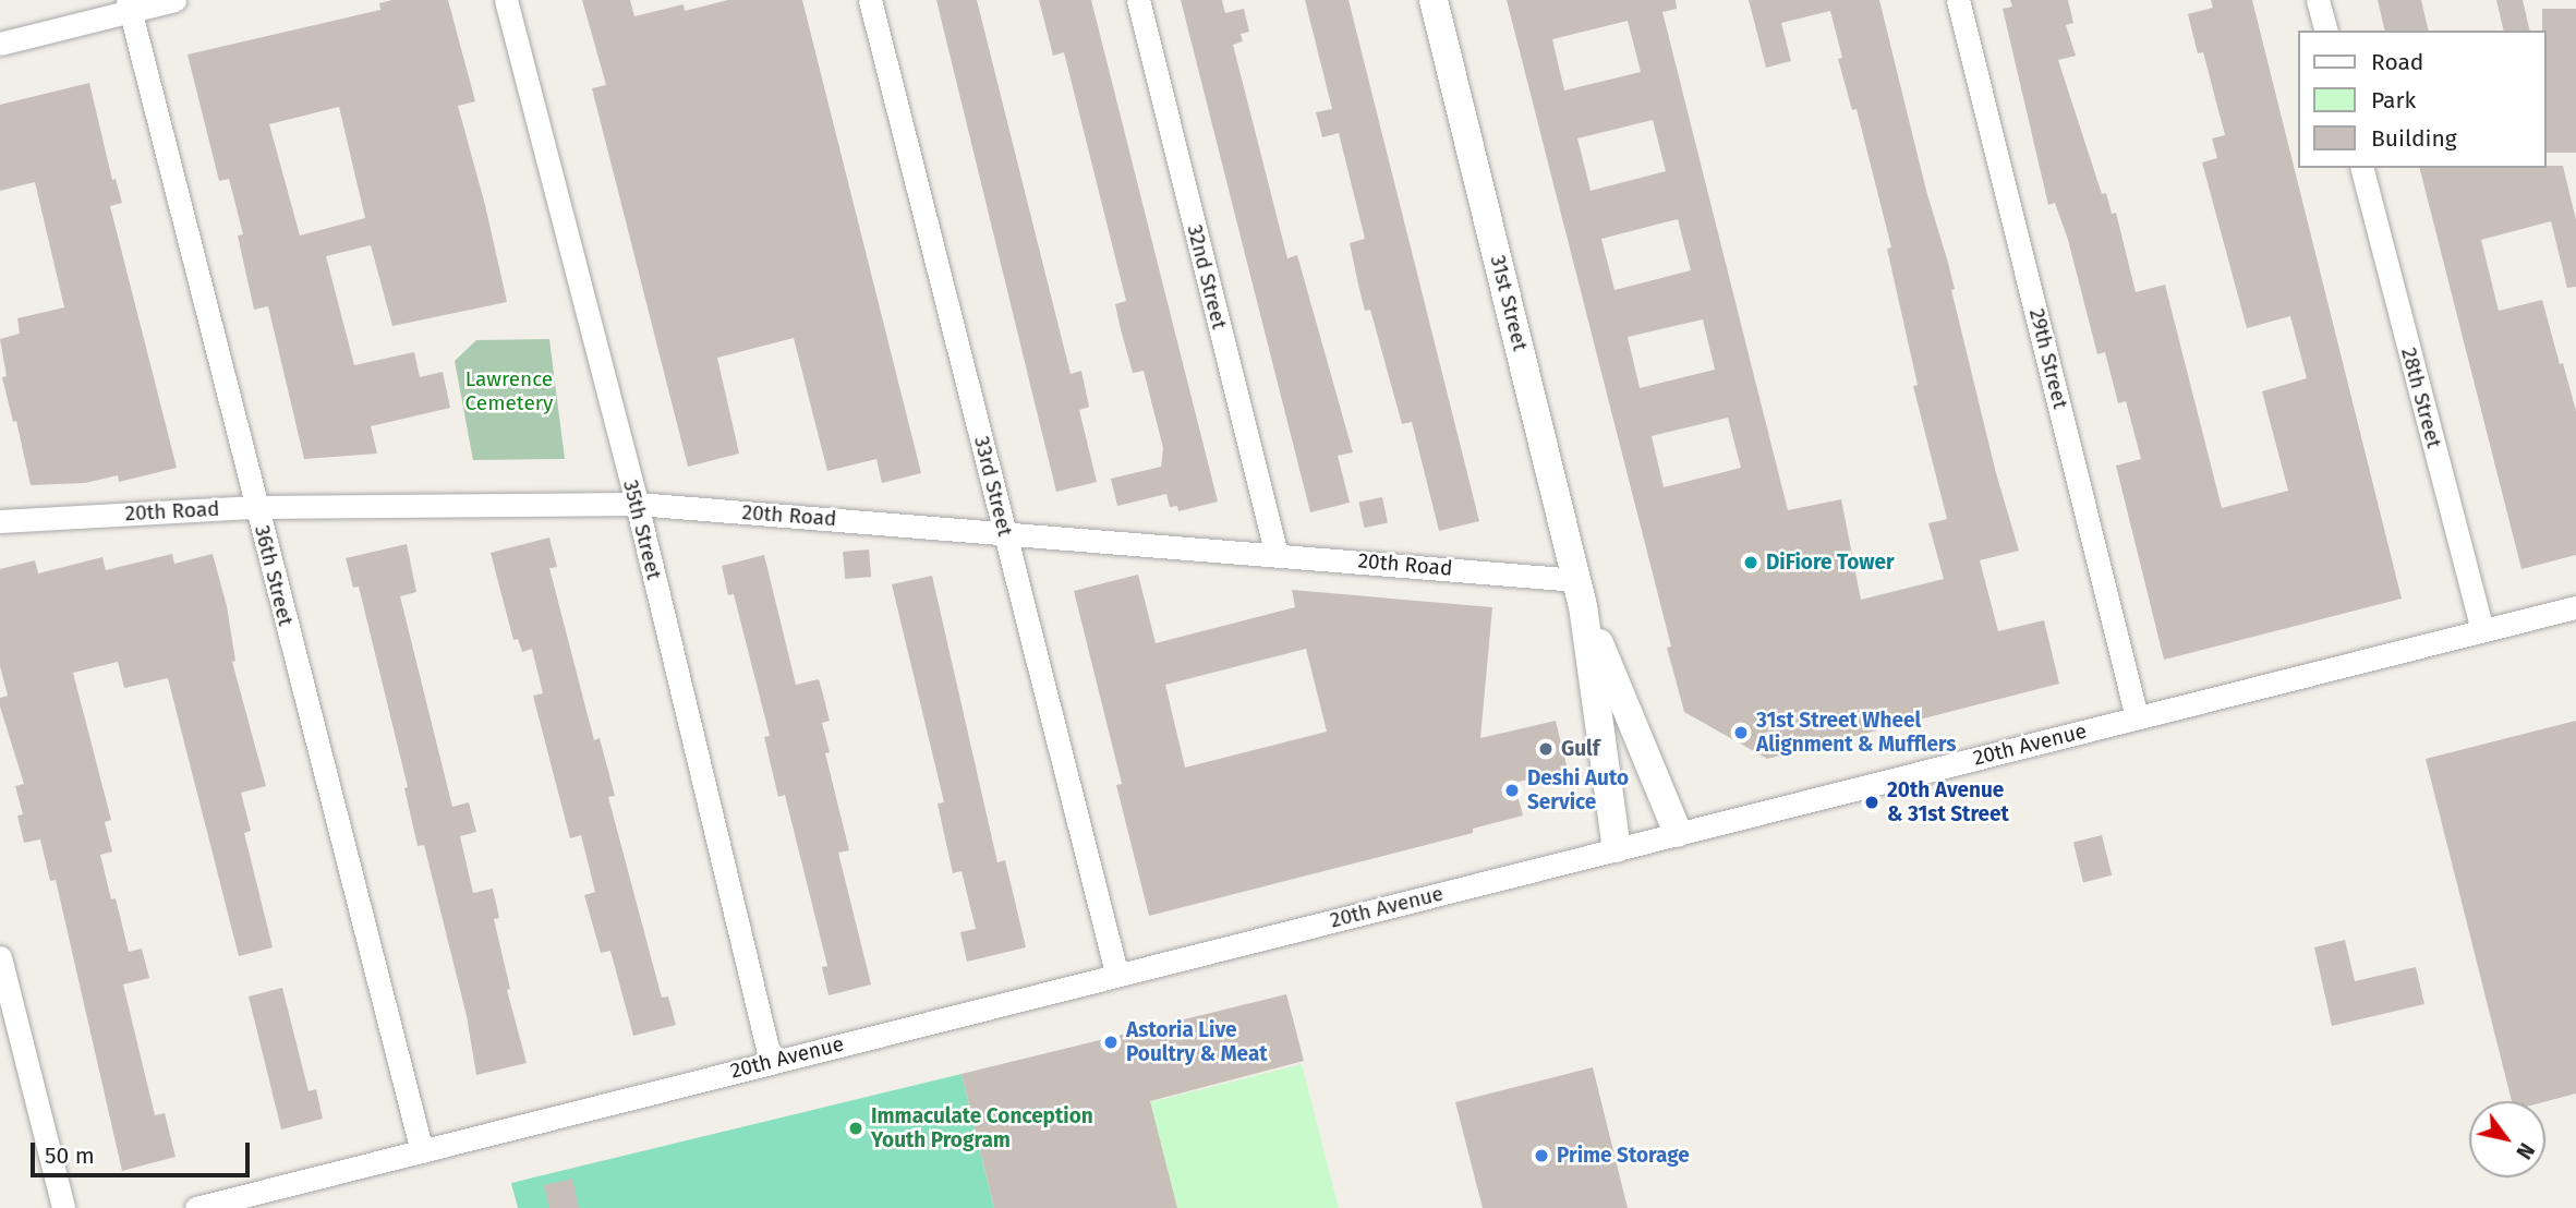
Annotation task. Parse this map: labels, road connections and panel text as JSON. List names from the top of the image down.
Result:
{
  "streets": {
    "street": [
      "32nd Street",
      "31st Street",
      "29th Street",
      "28th Street",
      "33rd Street",
      "20th Road",
      "35th Street",
      "36th Street",
      "20th Avenue"
    ]
  },
  "crossings": [
    ["32nd Street", "20th Road"],
    ["31st Street", "20th Road"],
    ["31st Street", "20th Avenue"],
    ["29th Street", "20th Avenue"],
    ["28th Street", "20th Avenue"],
    ["33rd Street", "20th Road"],
    ["33rd Street", "20th Avenue"],
    ["20th Road", "35th Street"],
    ["20th Road", "36th Street"],
    ["35th Street", "20th Avenue"],
    ["36th Street", "20th Avenue"]
  ],
  "parks": ["Lawrence Cemetery"],
  "places": [
    "DiFiore Tower",
    "31st Street Wheel Alignment & Mufflers",
    "Gulf",
    "Deshi Auto Service",
    "20th Avenue & 31st Street",
    "Astoria Live Poultry & Meat",
    "Immaculate Conception Youth Program",
    "Prime Storage"
  ],
  "legend": ["Road", "Park", "Building"],
  "scale_bar": "50 m",
  "north": "bottom right"
}
